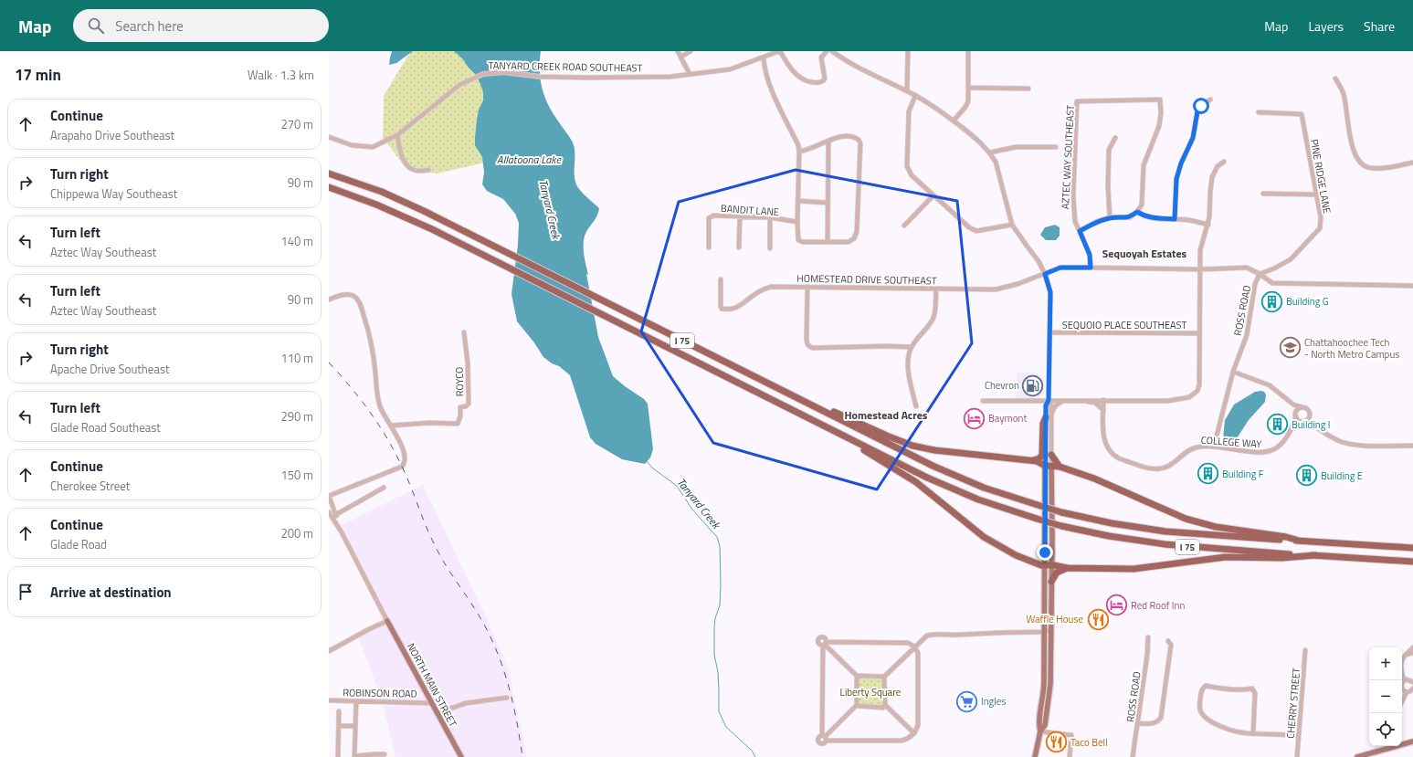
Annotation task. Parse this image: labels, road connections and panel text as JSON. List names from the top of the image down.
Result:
{
  "streets": {
    "highway": ["I 75"],
    "main road": ["NORTH MAIN STREET"],
    "street": [
      "TANYARD CREEK ROAD SOUTHEAST",
      "AZTEC WAY SOUTHEAST",
      "PINE RIDGE LANE",
      "BANDIT LANE",
      "HOMESTEAD DRIVE SOUTHEAST",
      "ROSS ROAD",
      "SEQUOIO PLACE SOUTHEAST",
      "ROYCO",
      "COLLEGE WAY",
      "ROBINSON ROAD",
      "CHERRY STREET"
    ]
  },
  "crossings": [
    ["AZTEC WAY SOUTHEAST", "HOMESTEAD DRIVE SOUTHEAST"],
    ["PINE RIDGE LANE", "HOMESTEAD DRIVE SOUTHEAST"],
    ["PINE RIDGE LANE", "ROSS ROAD"],
    ["HOMESTEAD DRIVE SOUTHEAST", "ROSS ROAD"],
    ["ROSS ROAD", "COLLEGE WAY"],
    ["NORTH MAIN STREET", "ROBINSON ROAD"]
  ],
  "districts": ["Sequoyah Estates", "Homestead Acres"],
  "water": ["Allatoona Lake", "Tanyard Creek"],
  "parks": ["Liberty Square"],
  "places": {
    "building": [
      "Building G",
      "Building I",
      "Building F",
      "Building E"
    ],
    "school or university": ["Chattahoochee Tech - North Metro Campus"],
    "fuel station": ["Chevron"],
    "hotel": ["Baymont", "Red Roof Inn"],
    "restaurant": ["Waffle House", "Taco Bell"],
    "supermarket": ["Ingles"]
  },
  "page": {
    "header": "Map",
    "search": "Search here",
    "nav": ["Map", "Layers", "Share"],
    "heading": ["17 min", "Walk · 1.3 km"],
    "list": [
      ["Continue", "Arapaho Drive Southeast", "270 m"],
      ["Turn right", "Chippewa Way Southeast", "90 m"],
      ["Turn left", "Aztec Way Southeast", "140 m"],
      ["Turn left", "Aztec Way Southeast", "90 m"],
      ["Turn right", "Apache Drive Southeast", "110 m"],
      ["Turn left", "Glade Road Southeast", "290 m"],
      ["Continue", "Cherokee Street", "150 m"],
      ["Continue", "Glade Road", "200 m"],
      "Arrive at destination"
    ],
    "map_buttons": ["+", "−"]
  }
}
